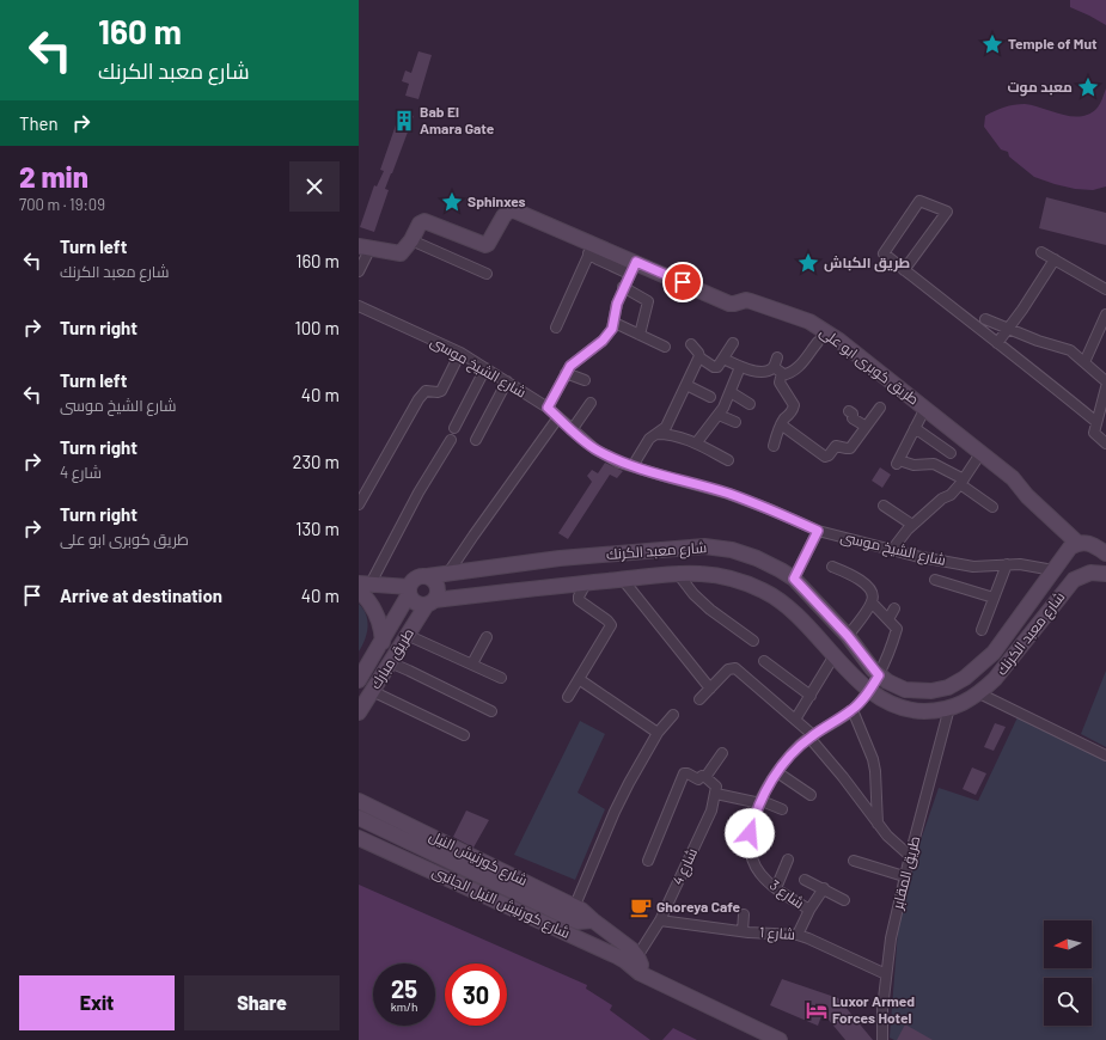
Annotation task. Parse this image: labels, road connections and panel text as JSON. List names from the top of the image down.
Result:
{
  "streets": {
    "street": [
      "طريق كوبرى ابو على",
      "شارع الشيخ موسى",
      "شارع معبد الكرنك",
      "طريق مبارك",
      "شارع كورنيش النيل",
      "شارع 4",
      "طريق المقابر",
      "شارع 3",
      "شارع كورنيش النيل الجانبى",
      "شارع 1"
    ]
  },
  "crossings": [
    ["طريق كوبرى ابو على", "شارع معبد الكرنك"],
    ["شارع الشيخ موسى", "شارع معبد الكرنك"],
    ["شارع معبد الكرنك", "طريق مبارك"],
    ["شارع معبد الكرنك", "طريق المقابر"],
    ["شارع معبد الكرنك", "شارع 3"],
    ["شارع كورنيش النيل", "شارع 4"],
    ["شارع 4", "شارع 1"],
    ["طريق المقابر", "شارع 1"]
  ],
  "places": {
    "place": [
      "Temple of Mut",
      "معبد موت",
      "Sphinxes",
      "طريق الكباش"
    ],
    "building": ["Bab El Amara Gate"],
    "cafe": ["Ghoreya Cafe"],
    "hotel": ["Luxor Armed Forces Hotel"]
  },
  "north": "left",
  "page": {
    "turn": ["160 m", "شارع معبد الكرنك"],
    "then": "Then",
    "heading": ["2 min", "700 m · 19:09"],
    "list": [
      {
        "name": "Turn left",
        "note": "شارع معبد الكرنك",
        "value": "160 m"
      },
      {
        "name": "Turn right",
        "value": "100 m"
      },
      {
        "name": "Turn left",
        "note": "شارع الشيخ موسى",
        "value": "40 m"
      },
      {
        "name": "Turn right",
        "note": "شارع 4",
        "value": "230 m"
      },
      {
        "name": "Turn right",
        "note": "طريق كوبرى ابو على",
        "value": "130 m"
      },
      {
        "name": "Arrive at destination",
        "value": "40 m"
      }
    ],
    "speed": "25 km/h",
    "limit": "30",
    "buttons": ["Exit", "Share"]
  }
}
